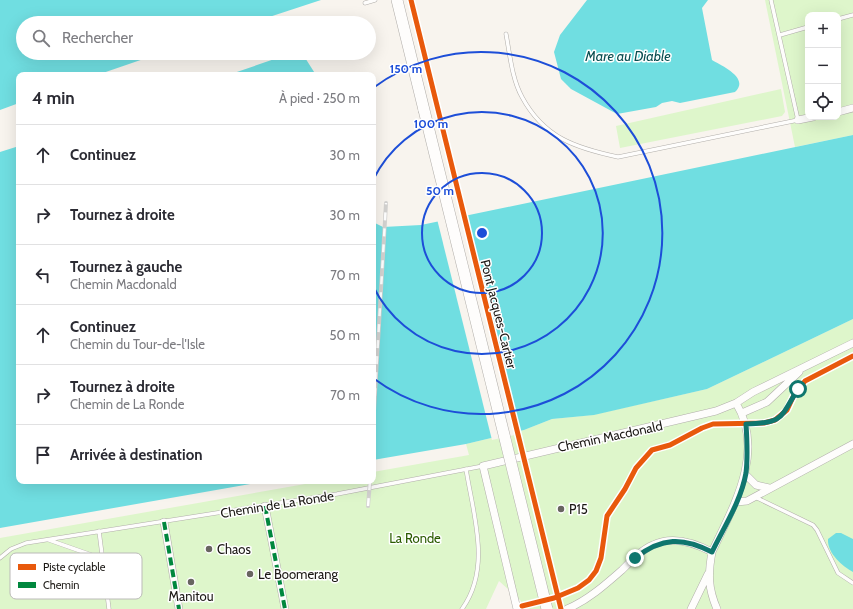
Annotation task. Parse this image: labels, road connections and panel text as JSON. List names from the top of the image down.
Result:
{
  "streets": {
    "main road": ["Pont Jacques-Cartier"],
    "street": ["Chemin Macdonald"],
    "lane": ["Chemin de La Ronde"]
  },
  "crossings": [
    ["Chemin Macdonald", "Chemin de La Ronde"]
  ],
  "water": ["Mare au Diable"],
  "parks": ["La Ronde"],
  "places": [
    "P15",
    "Chaos",
    "Le Boomerang",
    "Manitou"
  ],
  "legend": ["Piste cyclable", "Chemin"],
  "page": {
    "map_buttons": ["+", "−"],
    "search": "Rechercher",
    "heading": ["4 min", "À pied · 250 m"],
    "list": [
      ["Continuez", "30 m"],
      ["Tournez à droite", "30 m"],
      ["Tournez à gauche", "Chemin Macdonald", "70 m"],
      ["Continuez", "Chemin du Tour-de-l'Isle", "50 m"],
      ["Tournez à droite", "Chemin de La Ronde", "70 m"],
      "Arrivée à destination"
    ]
  },
  "rings": ["150 m", "100 m", "50 m"]
}
